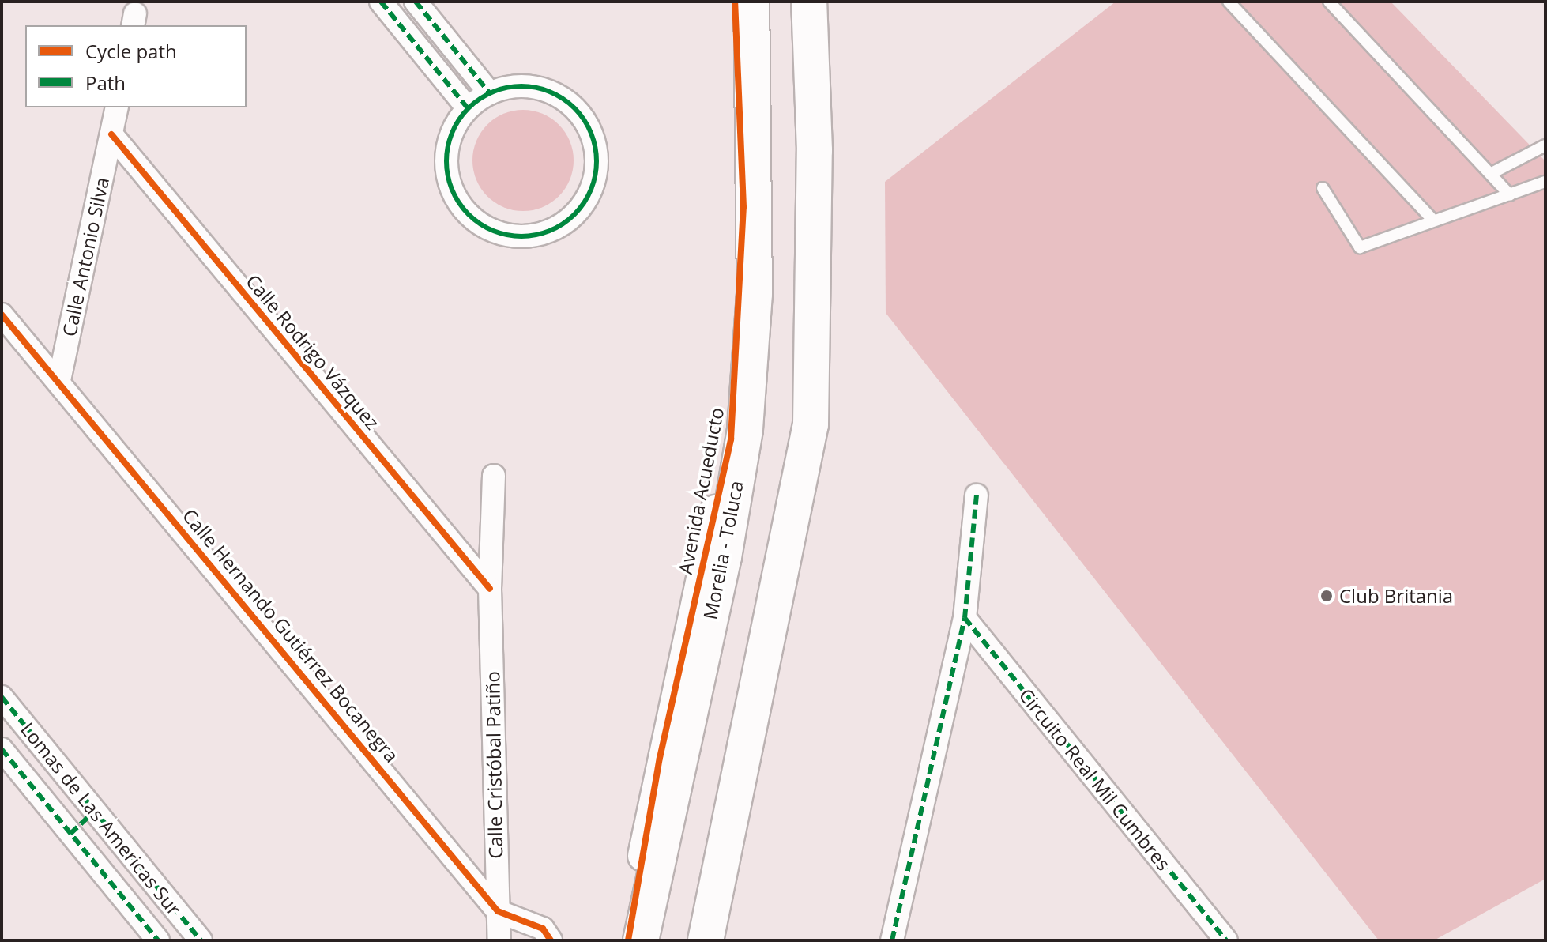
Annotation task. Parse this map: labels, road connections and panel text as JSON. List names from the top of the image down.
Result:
{
  "streets": {
    "main road": ["Morelia - Toluca"],
    "street": [
      "Calle Antonio Silva",
      "Calle Rodrigo Vázquez",
      "Avenida Acueducto",
      "Calle Hernando Gutiérrez Bocanegra",
      "Calle Cristóbal Patiño",
      "Circuito Real Mil Cumbres",
      "Lomas de Las Americas Sur"
    ]
  },
  "crossings": [
    ["Calle Antonio Silva", "Calle Rodrigo Vázquez"],
    ["Calle Antonio Silva", "Calle Hernando Gutiérrez Bocanegra"],
    ["Calle Rodrigo Vázquez", "Calle Cristóbal Patiño"],
    ["Calle Hernando Gutiérrez Bocanegra", "Calle Cristóbal Patiño"]
  ],
  "places": ["Club Britania"],
  "legend": ["Cycle path", "Path"]
}
